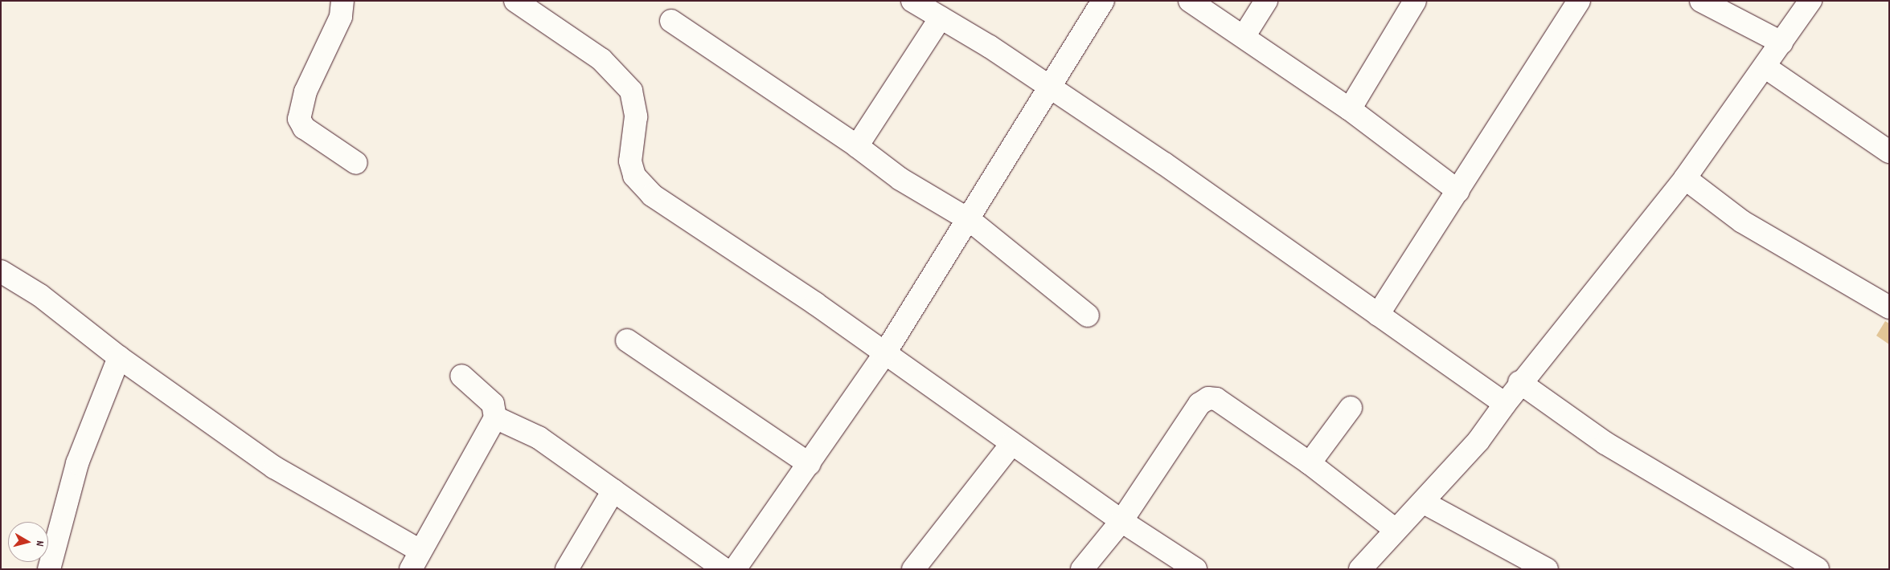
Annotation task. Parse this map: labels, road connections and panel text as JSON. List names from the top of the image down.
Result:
{
  "north": "right"
}
